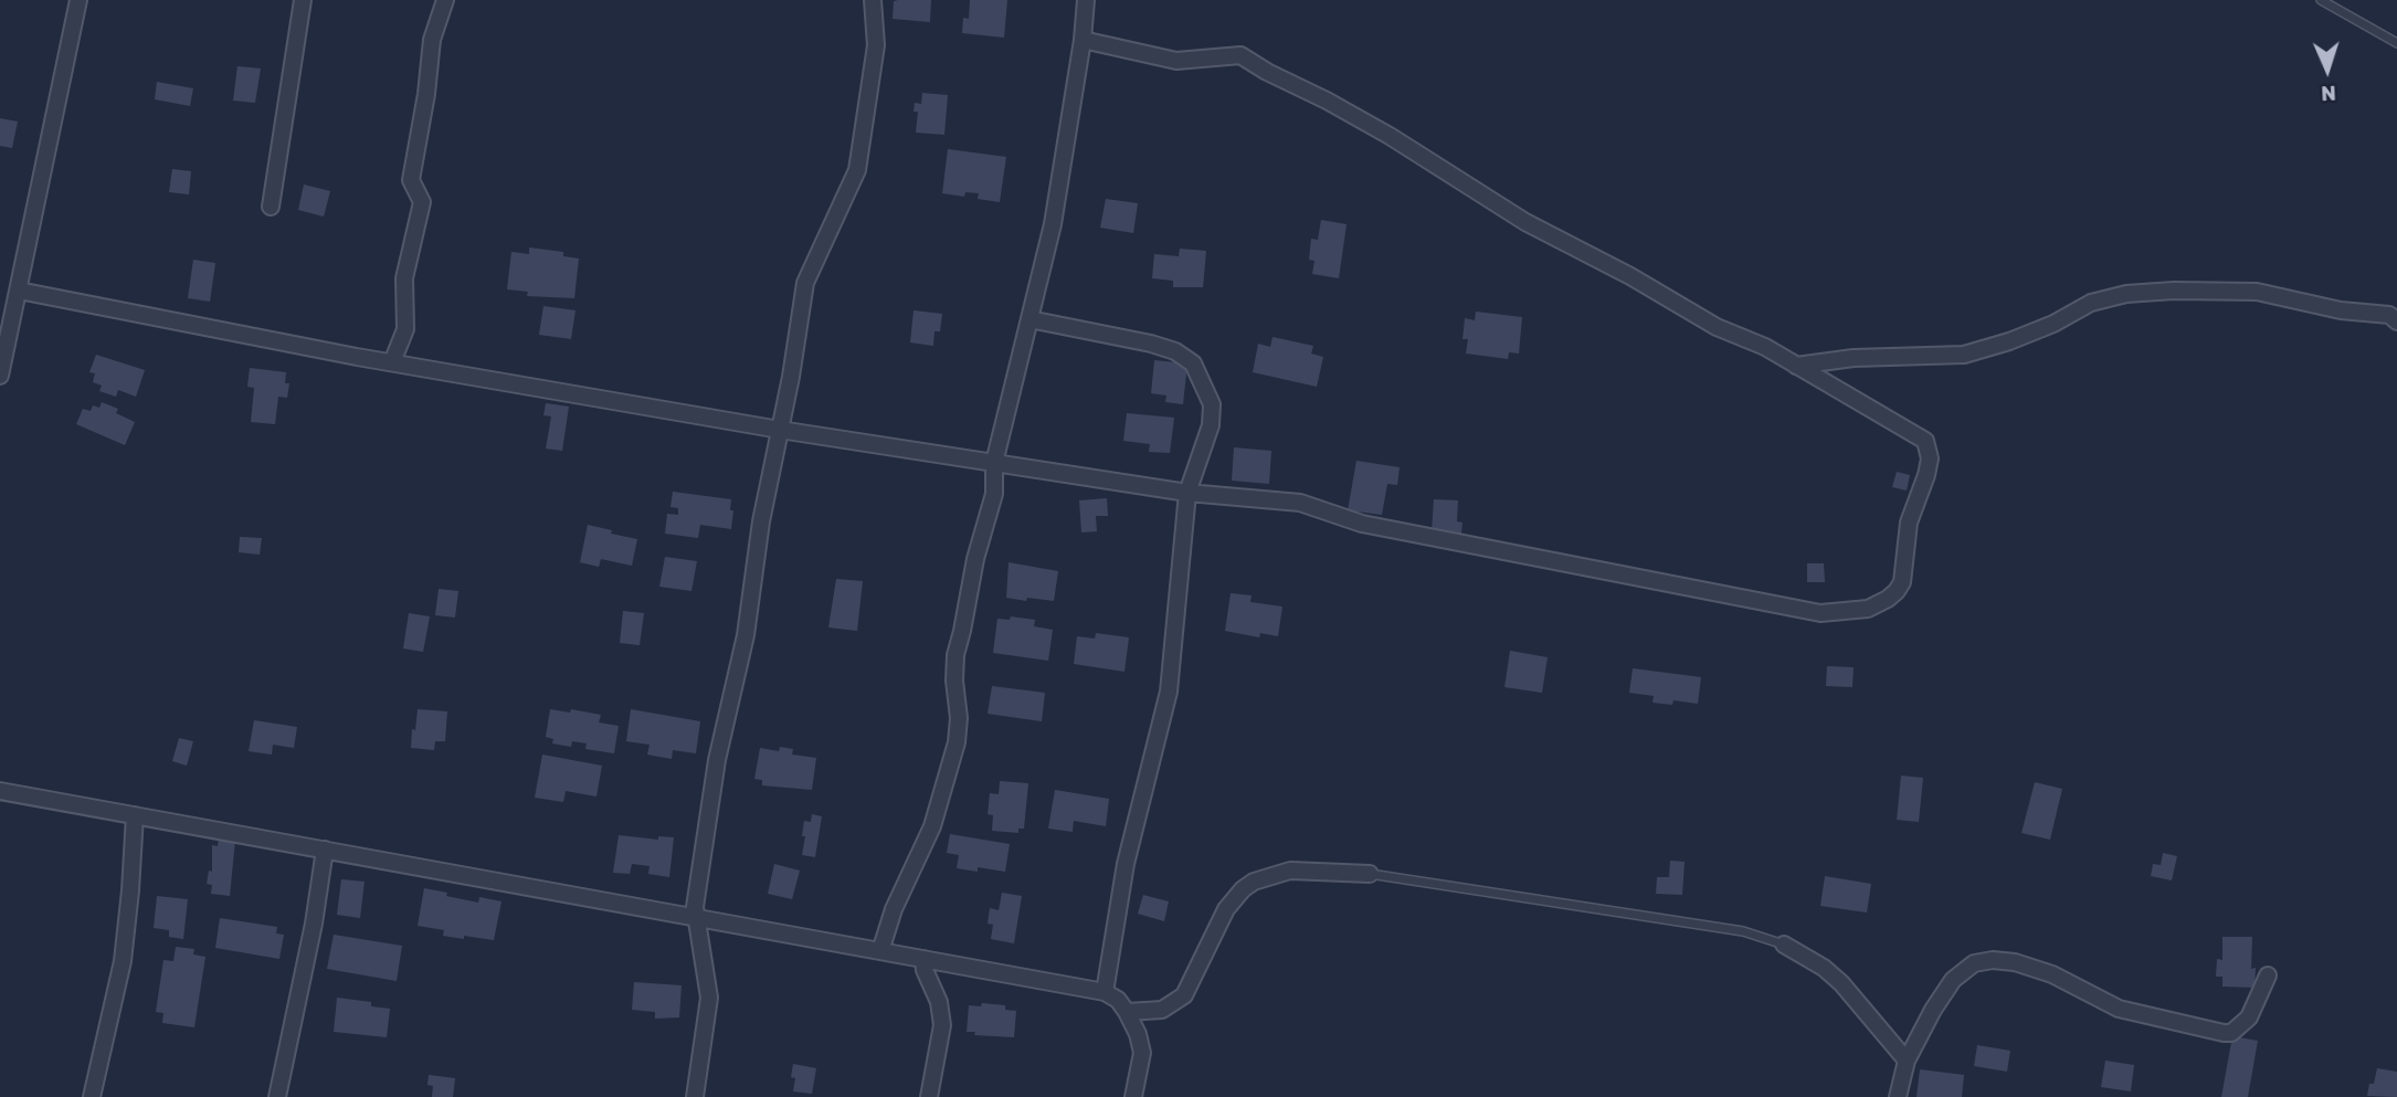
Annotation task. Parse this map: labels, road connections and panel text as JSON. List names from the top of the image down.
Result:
{
  "north": "bottom"
}
